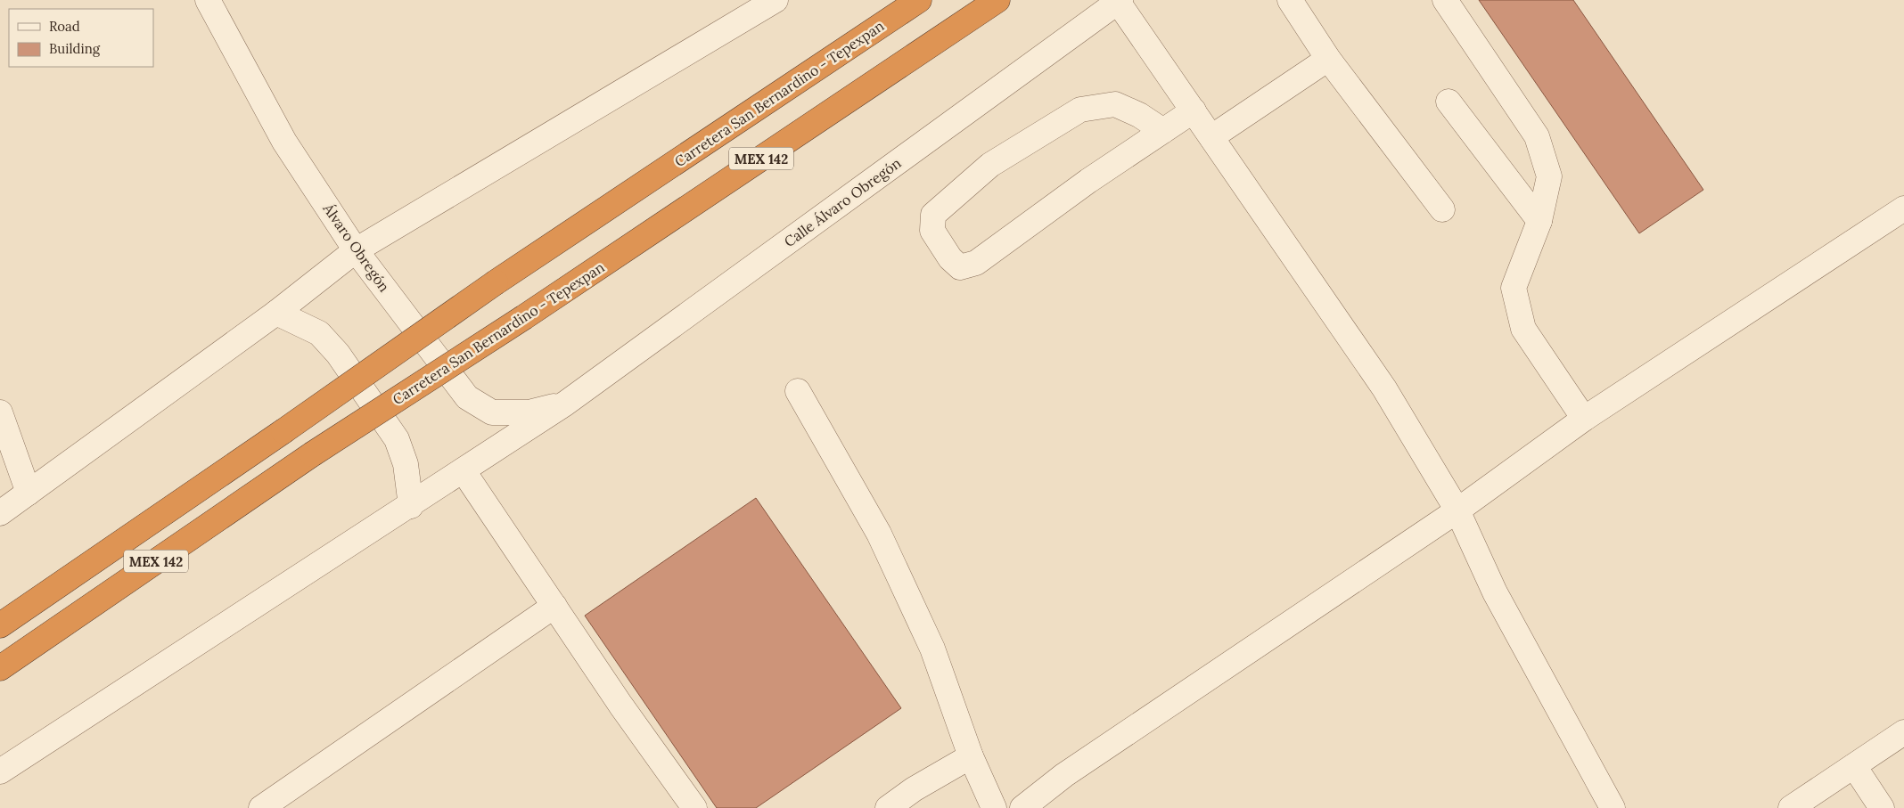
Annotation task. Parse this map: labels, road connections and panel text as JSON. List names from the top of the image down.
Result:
{
  "streets": {
    "highway": ["Carretera San Bernardino - Tepexpan", "MEX 142"],
    "street": ["Calle Álvaro Obregón", "Álvaro Obregón"]
  },
  "crossings": [
    ["Calle Álvaro Obregón", "Álvaro Obregón"]
  ],
  "legend": ["Road", "Building"]
}
